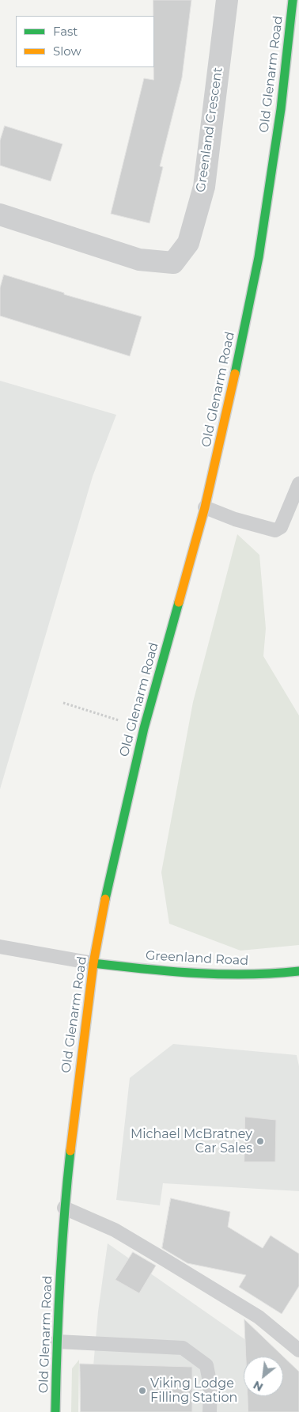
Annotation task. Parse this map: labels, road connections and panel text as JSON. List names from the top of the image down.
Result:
{
  "streets": {
    "street": ["Old Glenarm Road", "Greenland Crescent", "Greenland Road"]
  },
  "crossings": [
    ["Old Glenarm Road", "Greenland Road"]
  ],
  "places": ["Michael McBratney Car Sales", "Viking Lodge Filling Station"],
  "legend": ["Fast", "Slow"],
  "north": "bottom left"
}
